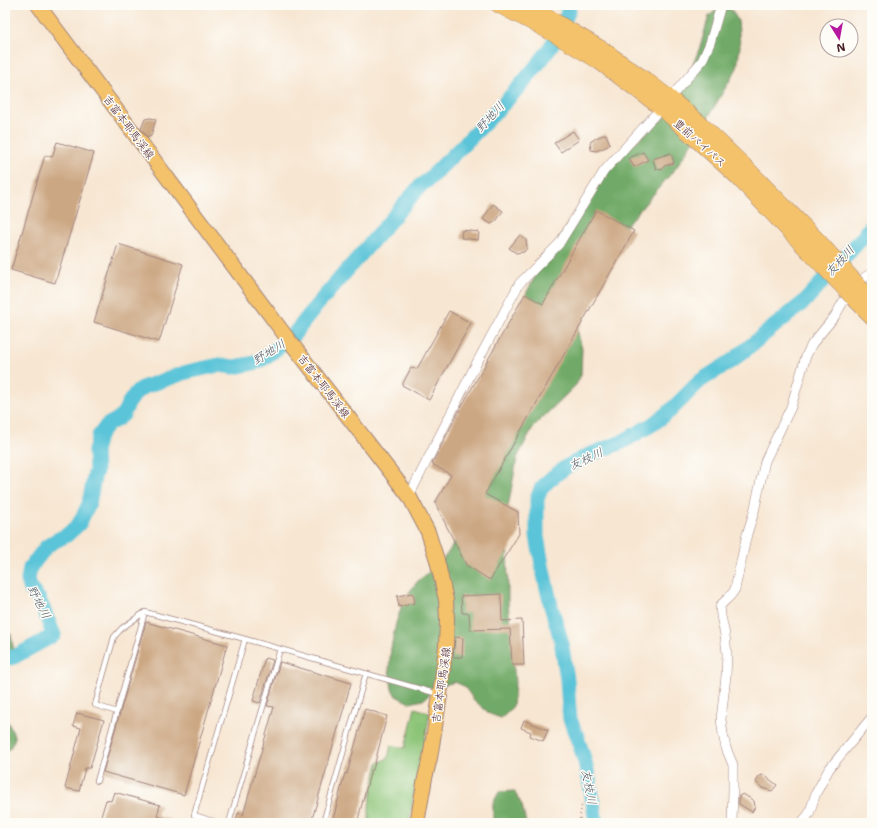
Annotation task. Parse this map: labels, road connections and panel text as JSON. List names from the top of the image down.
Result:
{
  "streets": {
    "highway": ["豊前バイパス"],
    "main road": ["吉富本耶馬渓線"]
  },
  "water": ["野地川", "友枝川"],
  "north": "bottom"
}
